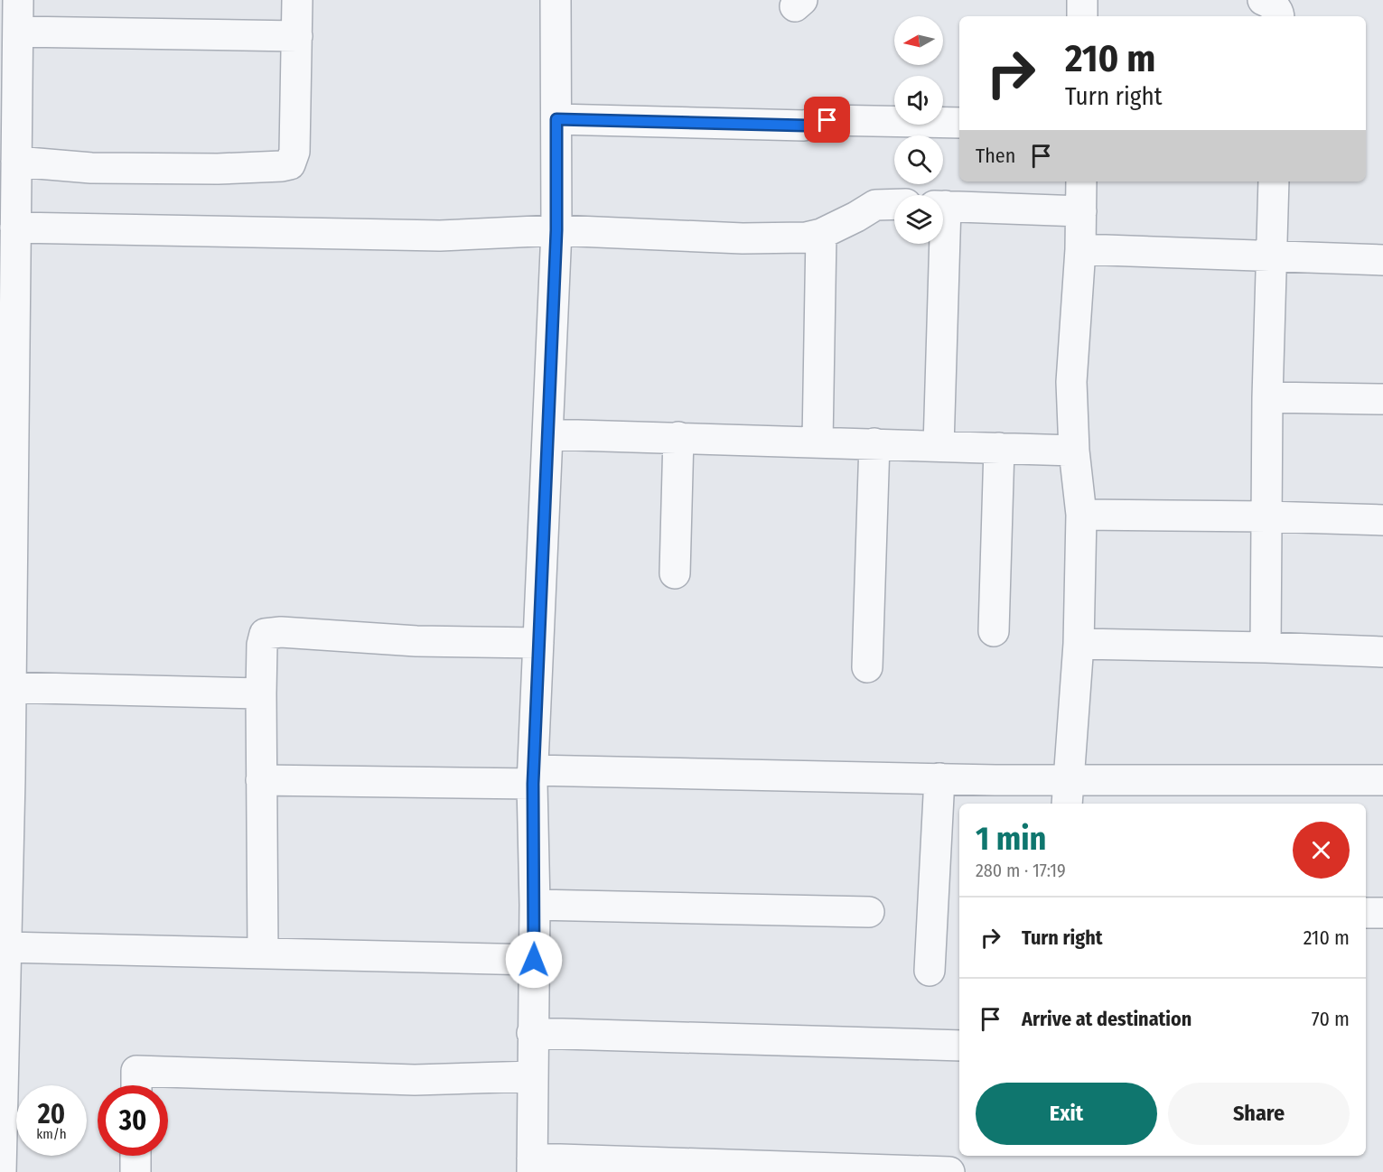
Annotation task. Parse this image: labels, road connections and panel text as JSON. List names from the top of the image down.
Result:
{
  "north": "left",
  "page": {
    "turn": ["210 m", "Turn right"],
    "then": "Then",
    "heading": ["1 min", "280 m · 17:19"],
    "list": [
      {
        "name": "Turn right",
        "value": "210 m"
      },
      {
        "name": "Arrive at destination",
        "value": "70 m"
      }
    ],
    "buttons": ["Exit", "Share"],
    "speed": "20 km/h",
    "limit": "30"
  }
}
